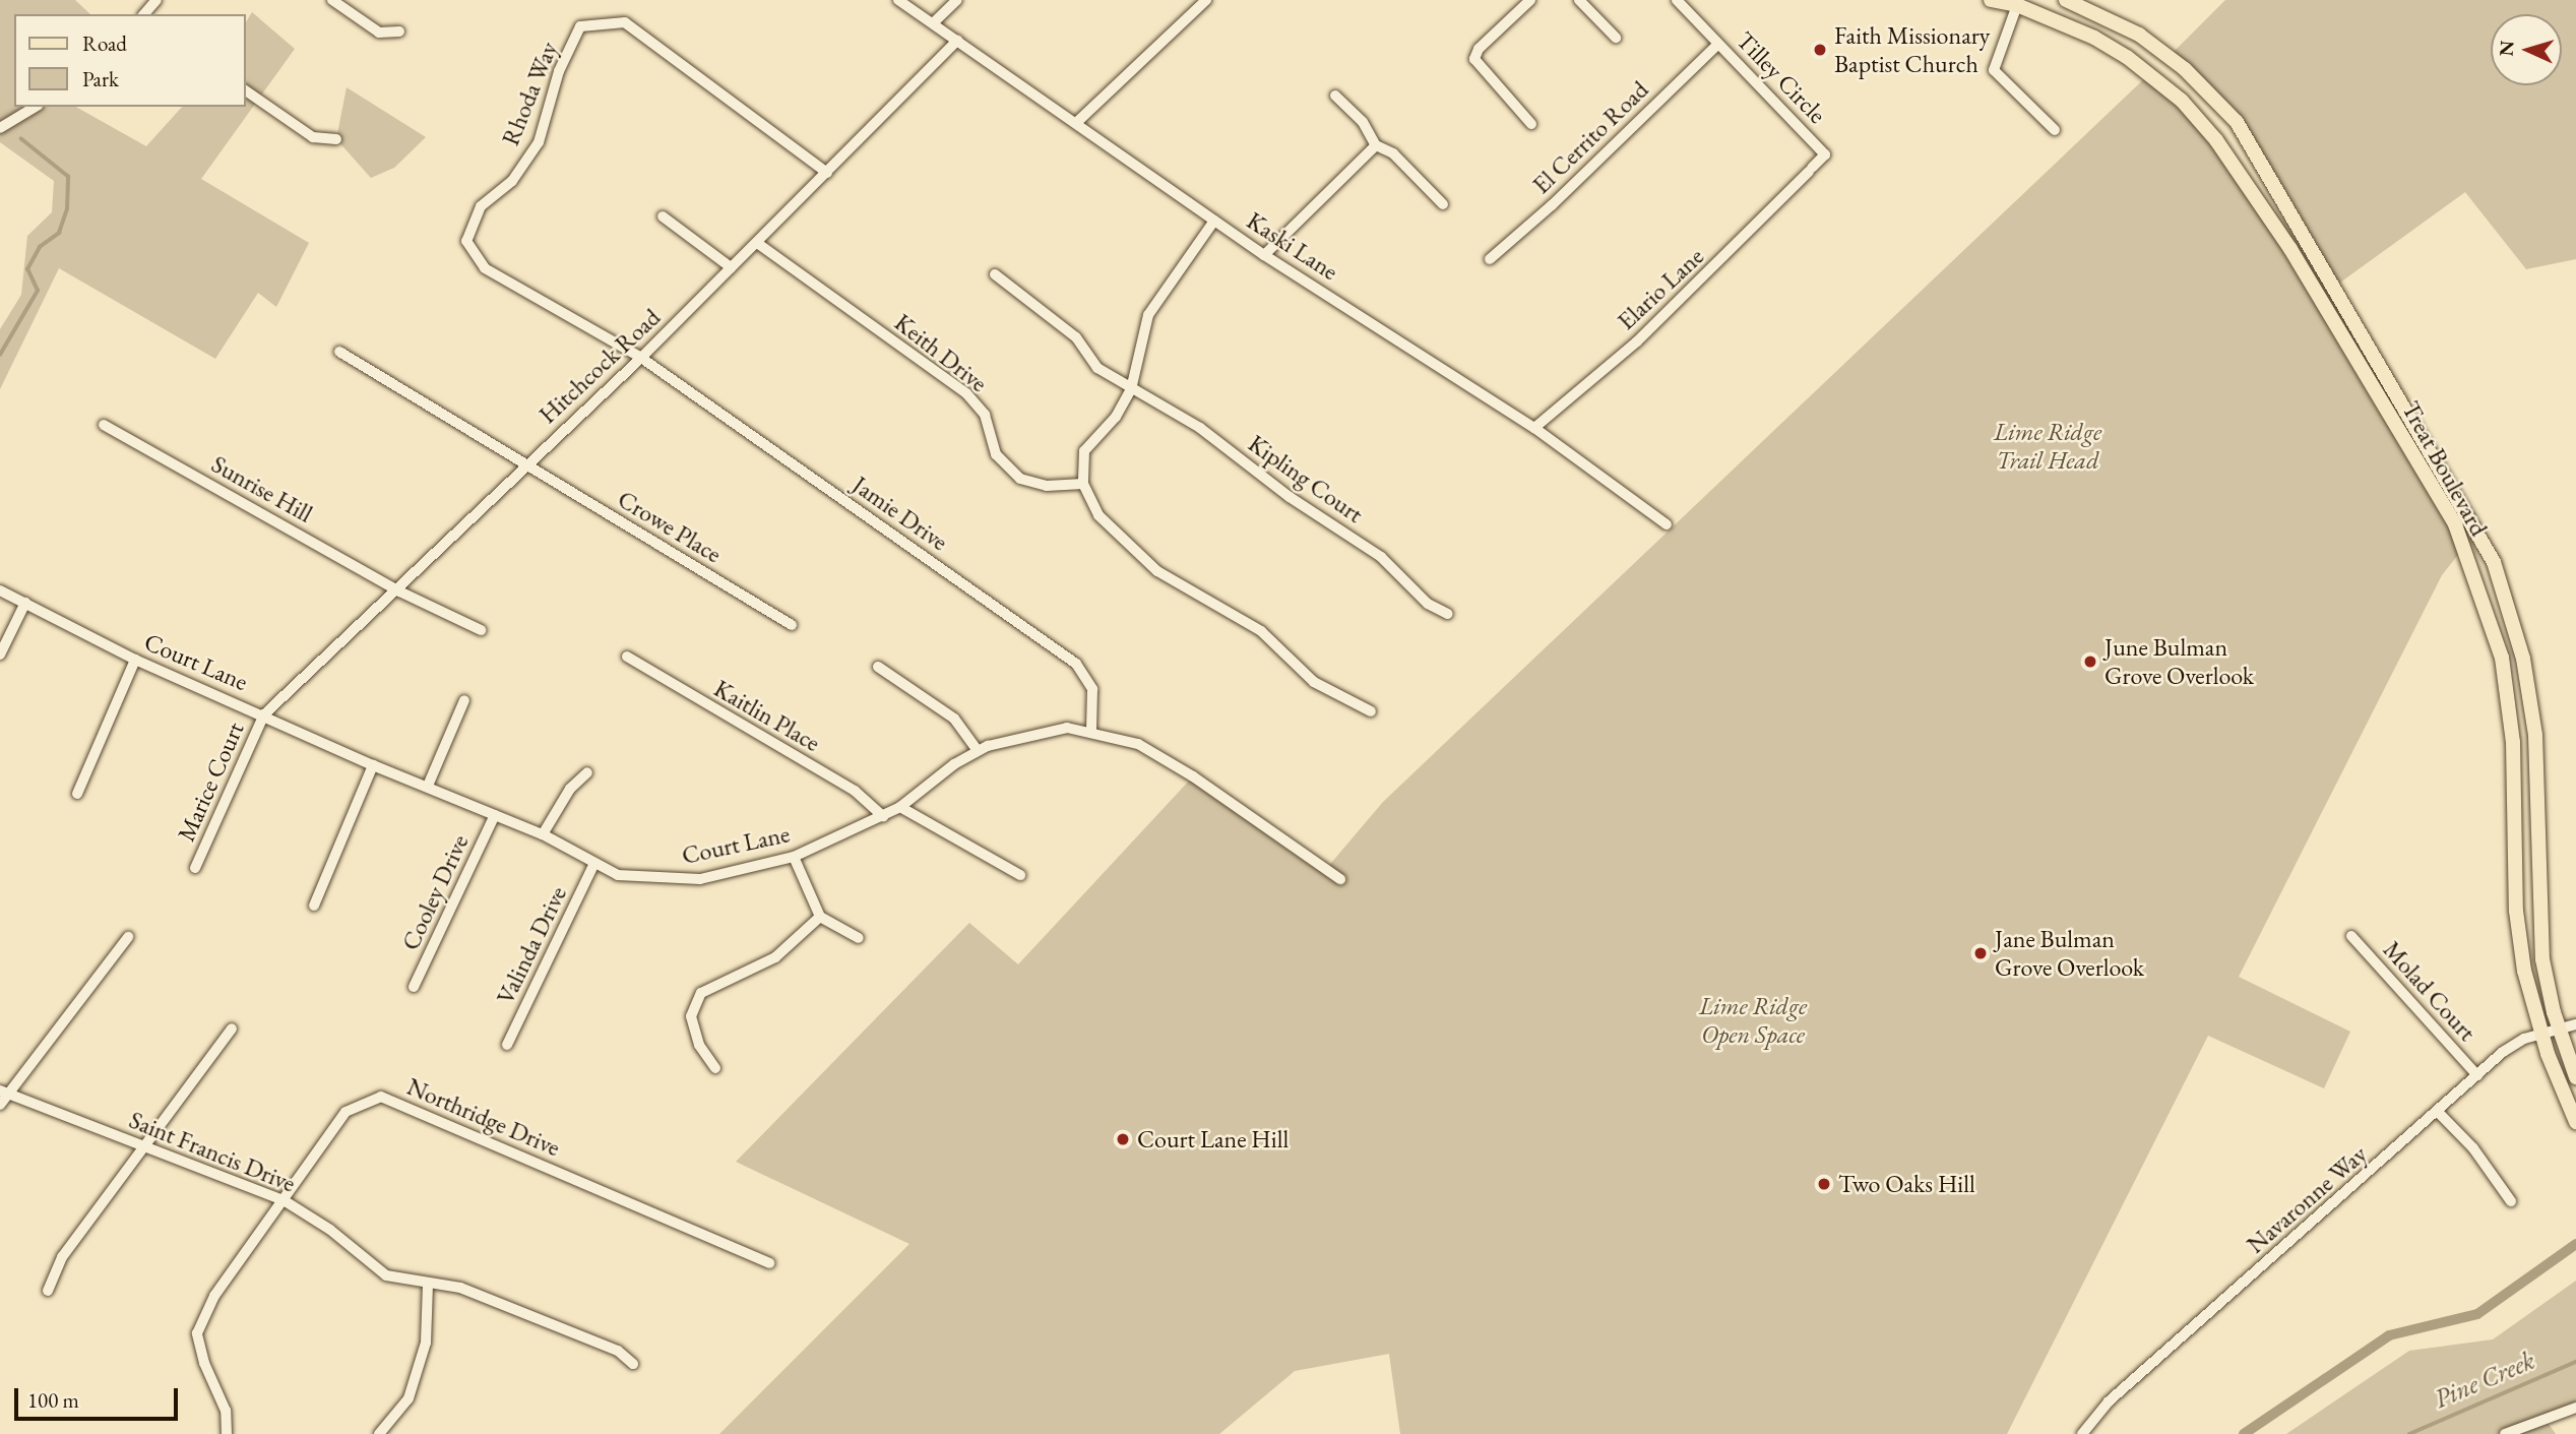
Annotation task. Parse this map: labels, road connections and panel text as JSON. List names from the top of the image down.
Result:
{
  "streets": {
    "main road": ["Treat Boulevard"],
    "street": [
      "Tilley Circle",
      "Rhoda Way",
      "El Cerrito Road",
      "Kaski Lane",
      "Elario Lane",
      "Keith Drive",
      "Hitchcock Road",
      "Kipling Court",
      "Sunrise Hill",
      "Jamie Drive",
      "Crowe Place",
      "Court Lane",
      "Kaitlin Place",
      "Marice Court",
      "Cooley Drive",
      "Valinda Drive",
      "Molad Court",
      "Northridge Drive",
      "Saint Francis Drive",
      "Navaronne Way"
    ]
  },
  "crossings": [
    ["Tilley Circle", "El Cerrito Road"],
    ["Tilley Circle", "Elario Lane"],
    ["Rhoda Way", "Hitchcock Road"],
    ["Rhoda Way", "Jamie Drive"],
    ["Kaski Lane", "Elario Lane"],
    ["Kaski Lane", "Hitchcock Road"],
    ["Keith Drive", "Hitchcock Road"],
    ["Hitchcock Road", "Sunrise Hill"],
    ["Hitchcock Road", "Jamie Drive"],
    ["Hitchcock Road", "Crowe Place"],
    ["Hitchcock Road", "Court Lane"],
    ["Hitchcock Road", "Marice Court"],
    ["Treat Boulevard", "Navaronne Way"],
    ["Jamie Drive", "Court Lane"],
    ["Court Lane", "Kaitlin Place"],
    ["Court Lane", "Marice Court"],
    ["Court Lane", "Cooley Drive"],
    ["Court Lane", "Valinda Drive"],
    ["Molad Court", "Navaronne Way"],
    ["Northridge Drive", "Saint Francis Drive"]
  ],
  "water": ["Pine Creek"],
  "parks": ["Lime Ridge Trail Head", "Lime Ridge Open Space"],
  "places": [
    "Faith Missionary Baptist Church",
    "June Bulman Grove Overlook",
    "Jane Bulman Grove Overlook",
    "Court Lane Hill",
    "Two Oaks Hill"
  ],
  "legend": ["Road", "Park"],
  "scale_bar": "100 m",
  "north": "left"
}
